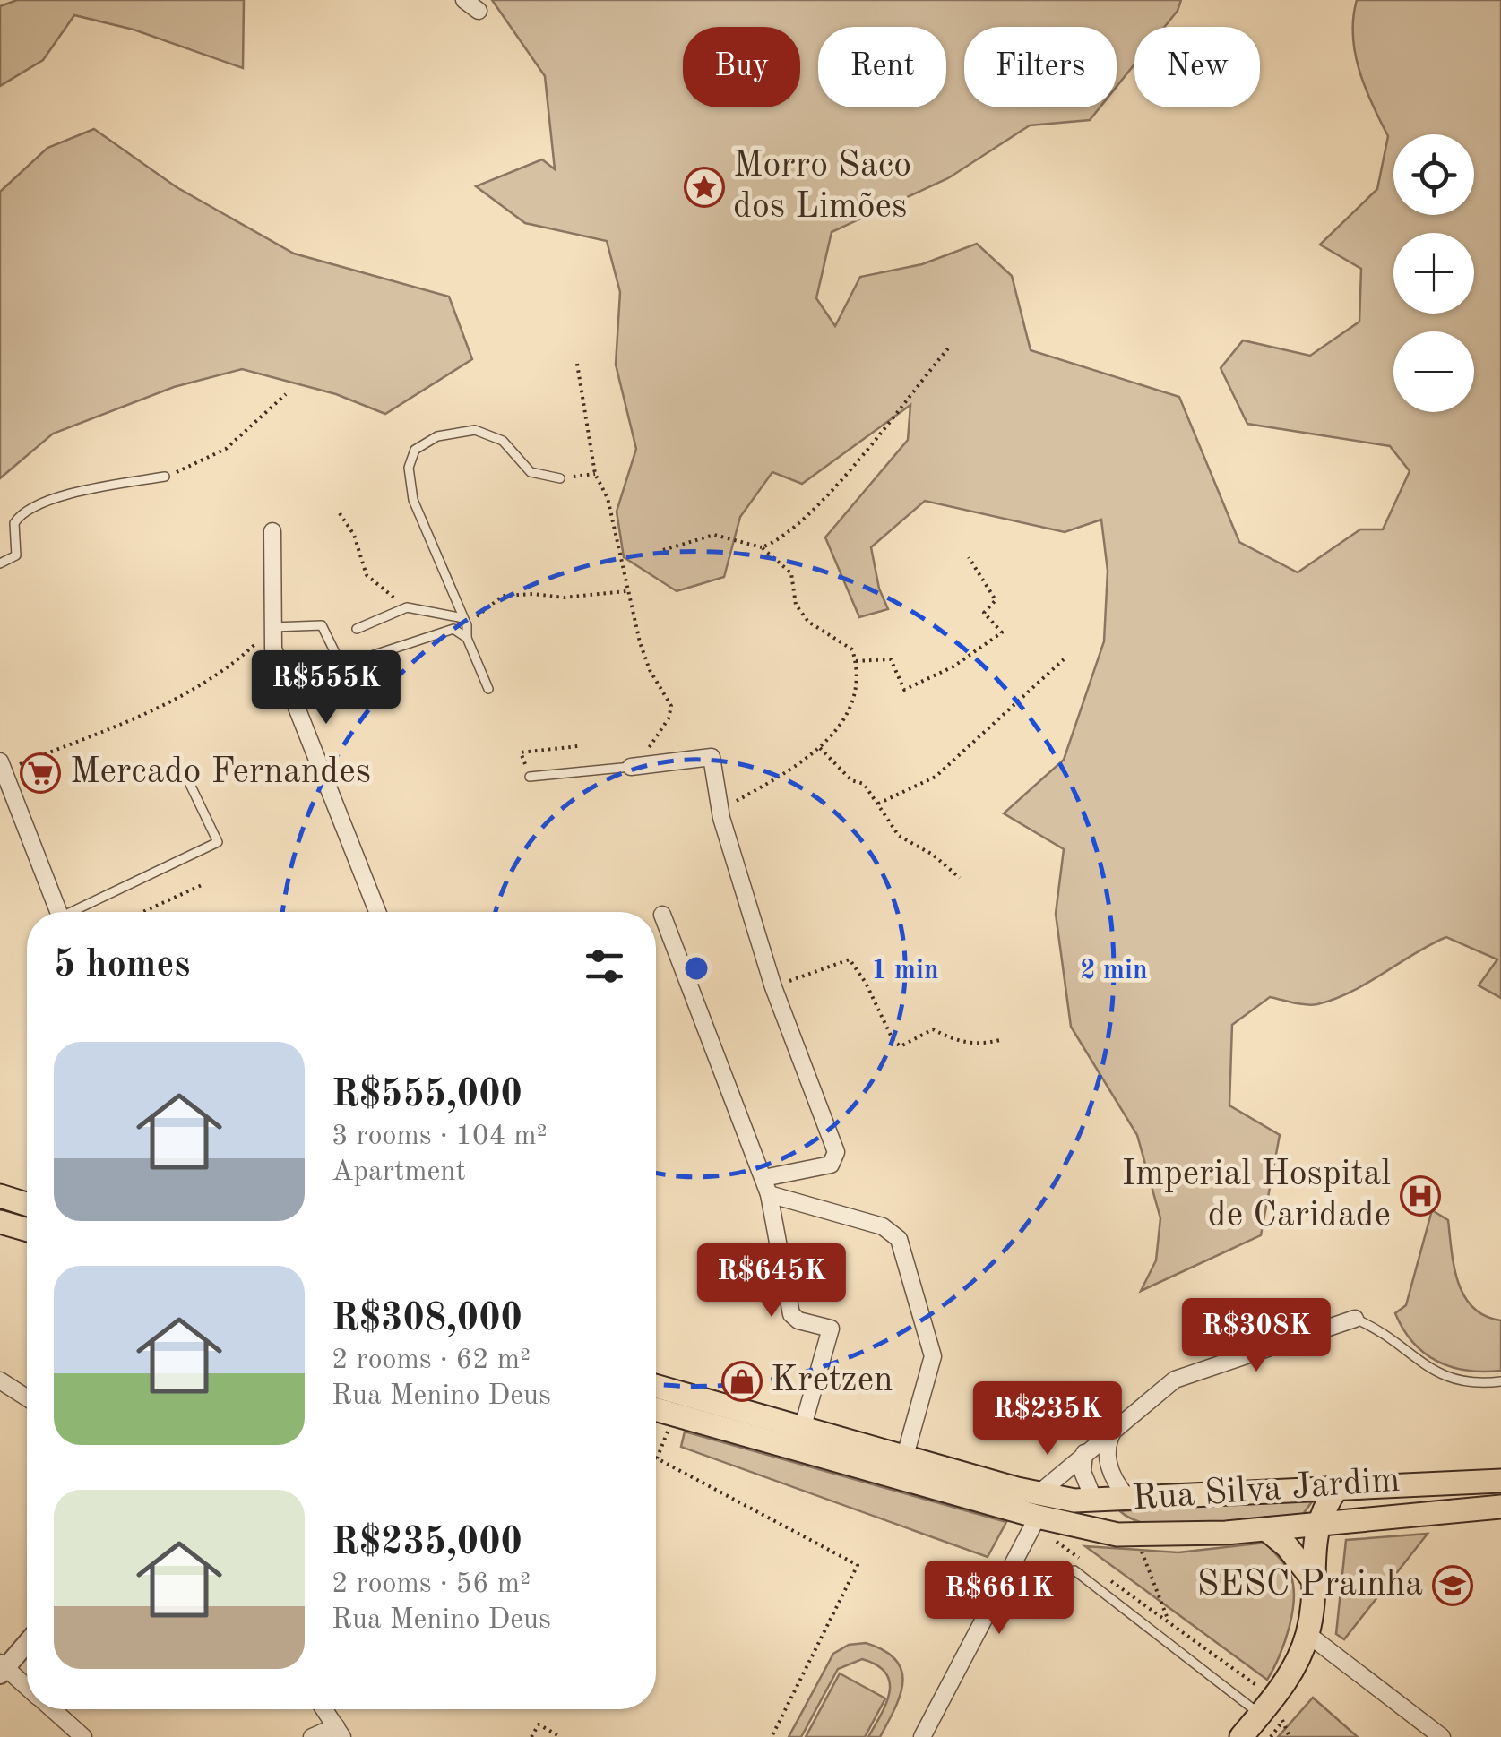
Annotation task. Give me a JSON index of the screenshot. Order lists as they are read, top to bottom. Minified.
{"streets":{"main road":["Rua Silva Jardim"]},"places":{"place":["Morro Saco dos Limões"],"supermarket":["Mercado Fernandes"],"hospital":["Imperial Hospital de Caridade"],"shop":["Kretzen"],"school or university":["SESC Prainha"]},"page":{"chip":["Buy","Rent","Filters","New"],"map_buttons":["+","−"],"price":["R$555K","R$645K","R$308K","R$235K","R$661K"],"heading":"5 homes","list":[{"name":"R$555,000","note":"3 rooms · 104 m² · Apartment"},{"name":"R$308,000","note":"2 rooms · 62 m² · Rua Menino Deus"},{"name":"R$235,000","note":"2 rooms · 56 m² · Rua Menino Deus"}]},"rings":["1 min","2 min"]}
